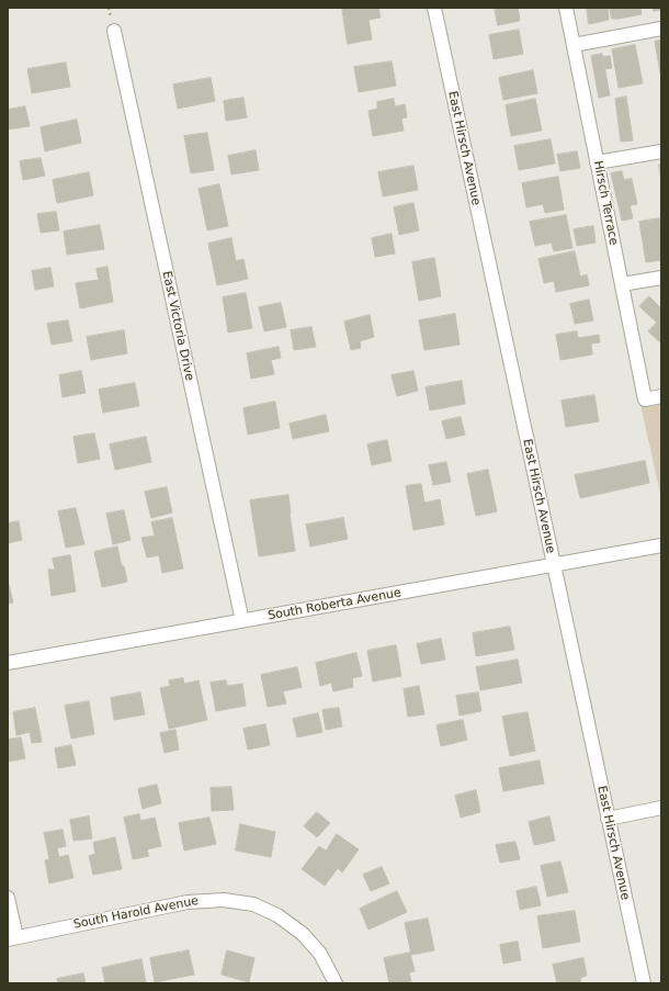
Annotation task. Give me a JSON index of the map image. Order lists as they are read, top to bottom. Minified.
{"streets":{"street":["East Hirsch Avenue","Hirsch Terrace","East Victoria Drive","South Roberta Avenue","South Harold Avenue"]},"crossings":[["East Hirsch Avenue","South Roberta Avenue"],["East Victoria Drive","South Roberta Avenue"]]}
